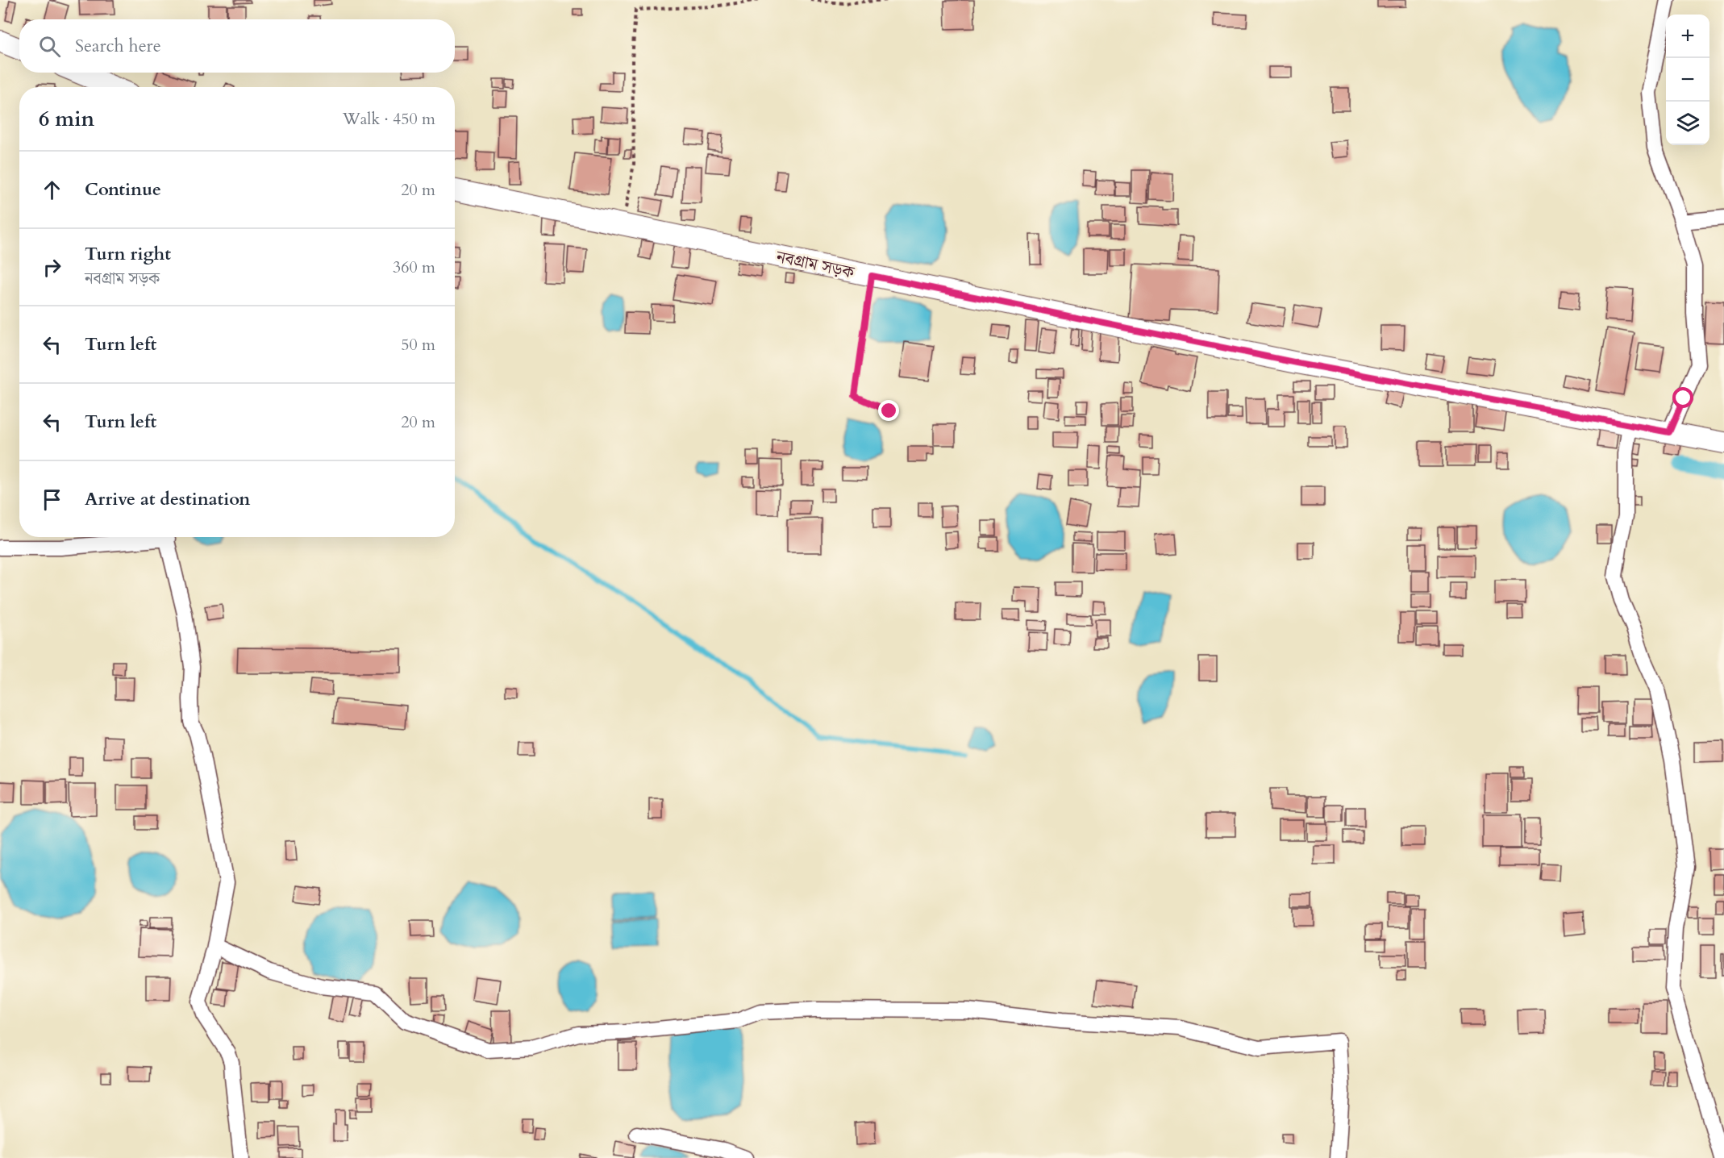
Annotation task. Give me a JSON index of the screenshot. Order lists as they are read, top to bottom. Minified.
{"streets":{"main road":["নবগ্রাম সড়ক"]},"page":{"map_buttons":["+","−"],"search":"Search here","heading":["6 min","Walk · 450 m"],"list":[["Continue","20 m"],["Turn right","নবগ্রাম সড়ক","360 m"],["Turn left","50 m"],["Turn left","20 m"],"Arrive at destination"]}}
